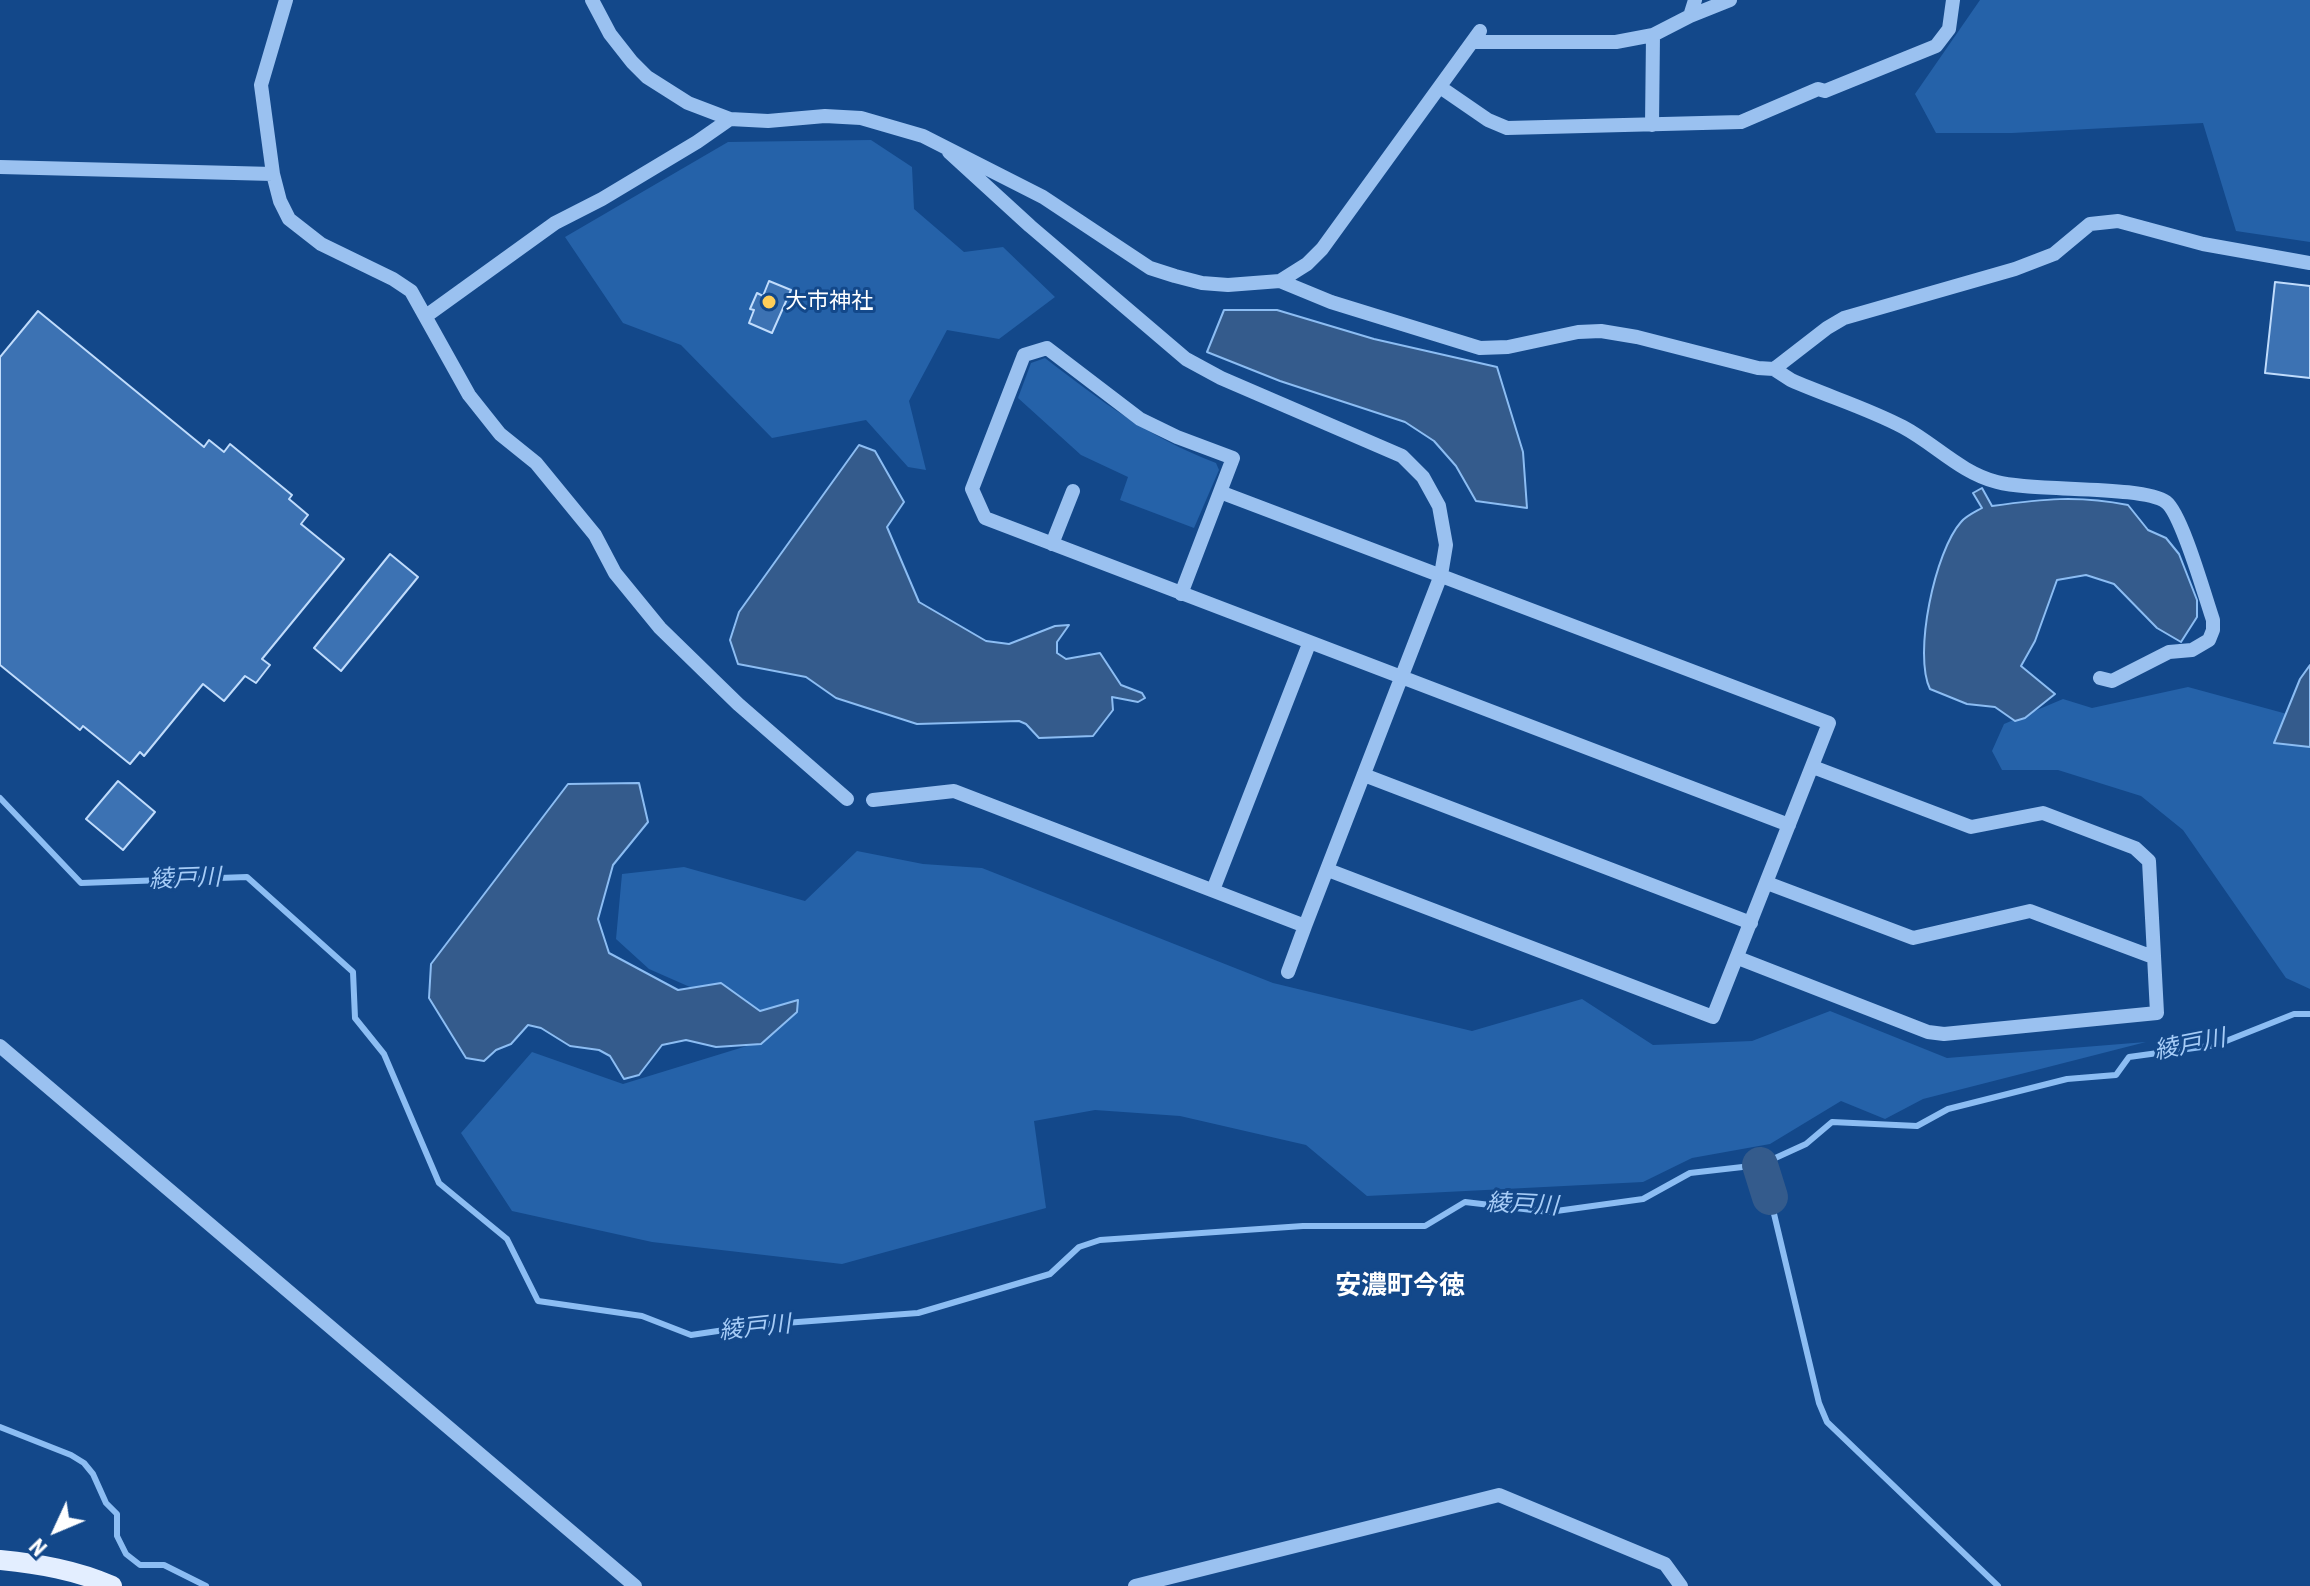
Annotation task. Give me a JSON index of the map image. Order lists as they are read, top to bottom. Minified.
{"districts":["安濃町今徳"],"water":["綾戸川"],"places":["大市神社"],"north":"bottom left"}
